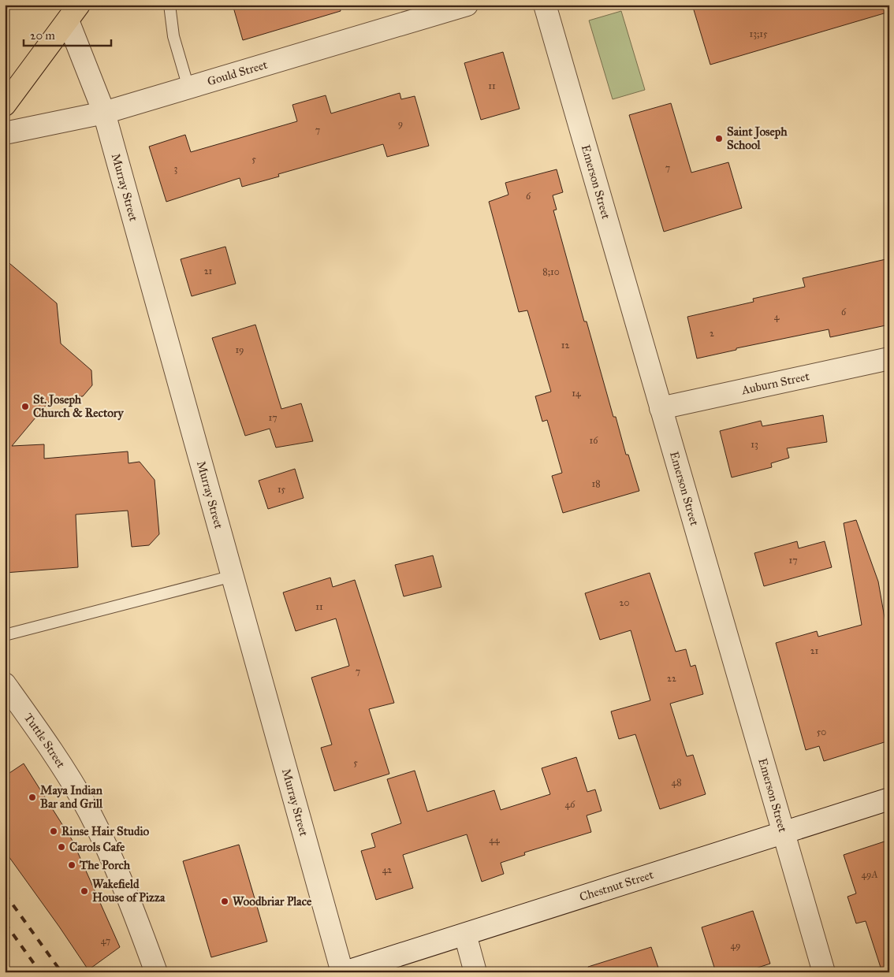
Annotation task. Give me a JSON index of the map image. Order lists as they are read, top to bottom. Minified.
{"streets":{"street":["Gould Street","Emerson Street","Murray Street","Auburn Street","Tuttle Street","Chestnut Street"]},"crossings":[["Gould Street","Murray Street"],["Emerson Street","Auburn Street"],["Emerson Street","Chestnut Street"],["Murray Street","Chestnut Street"]],"places":["Saint Joseph School","St. Joseph Church & Rectory","Maya Indian Bar and Grill","Rinse Hair Studio","Carols Cafe","The Porch","Wakefield House of Pizza","Woodbriar Place"],"house_numbers":["13;15","11","9","7","5","7","3","6","21","8;10","6","4","2","12","19","14","17","16","13","18","15","17","20","11","21","7","22","50","5","48","46","44","42","49A","47","49"],"scale_bar":"20 m"}
